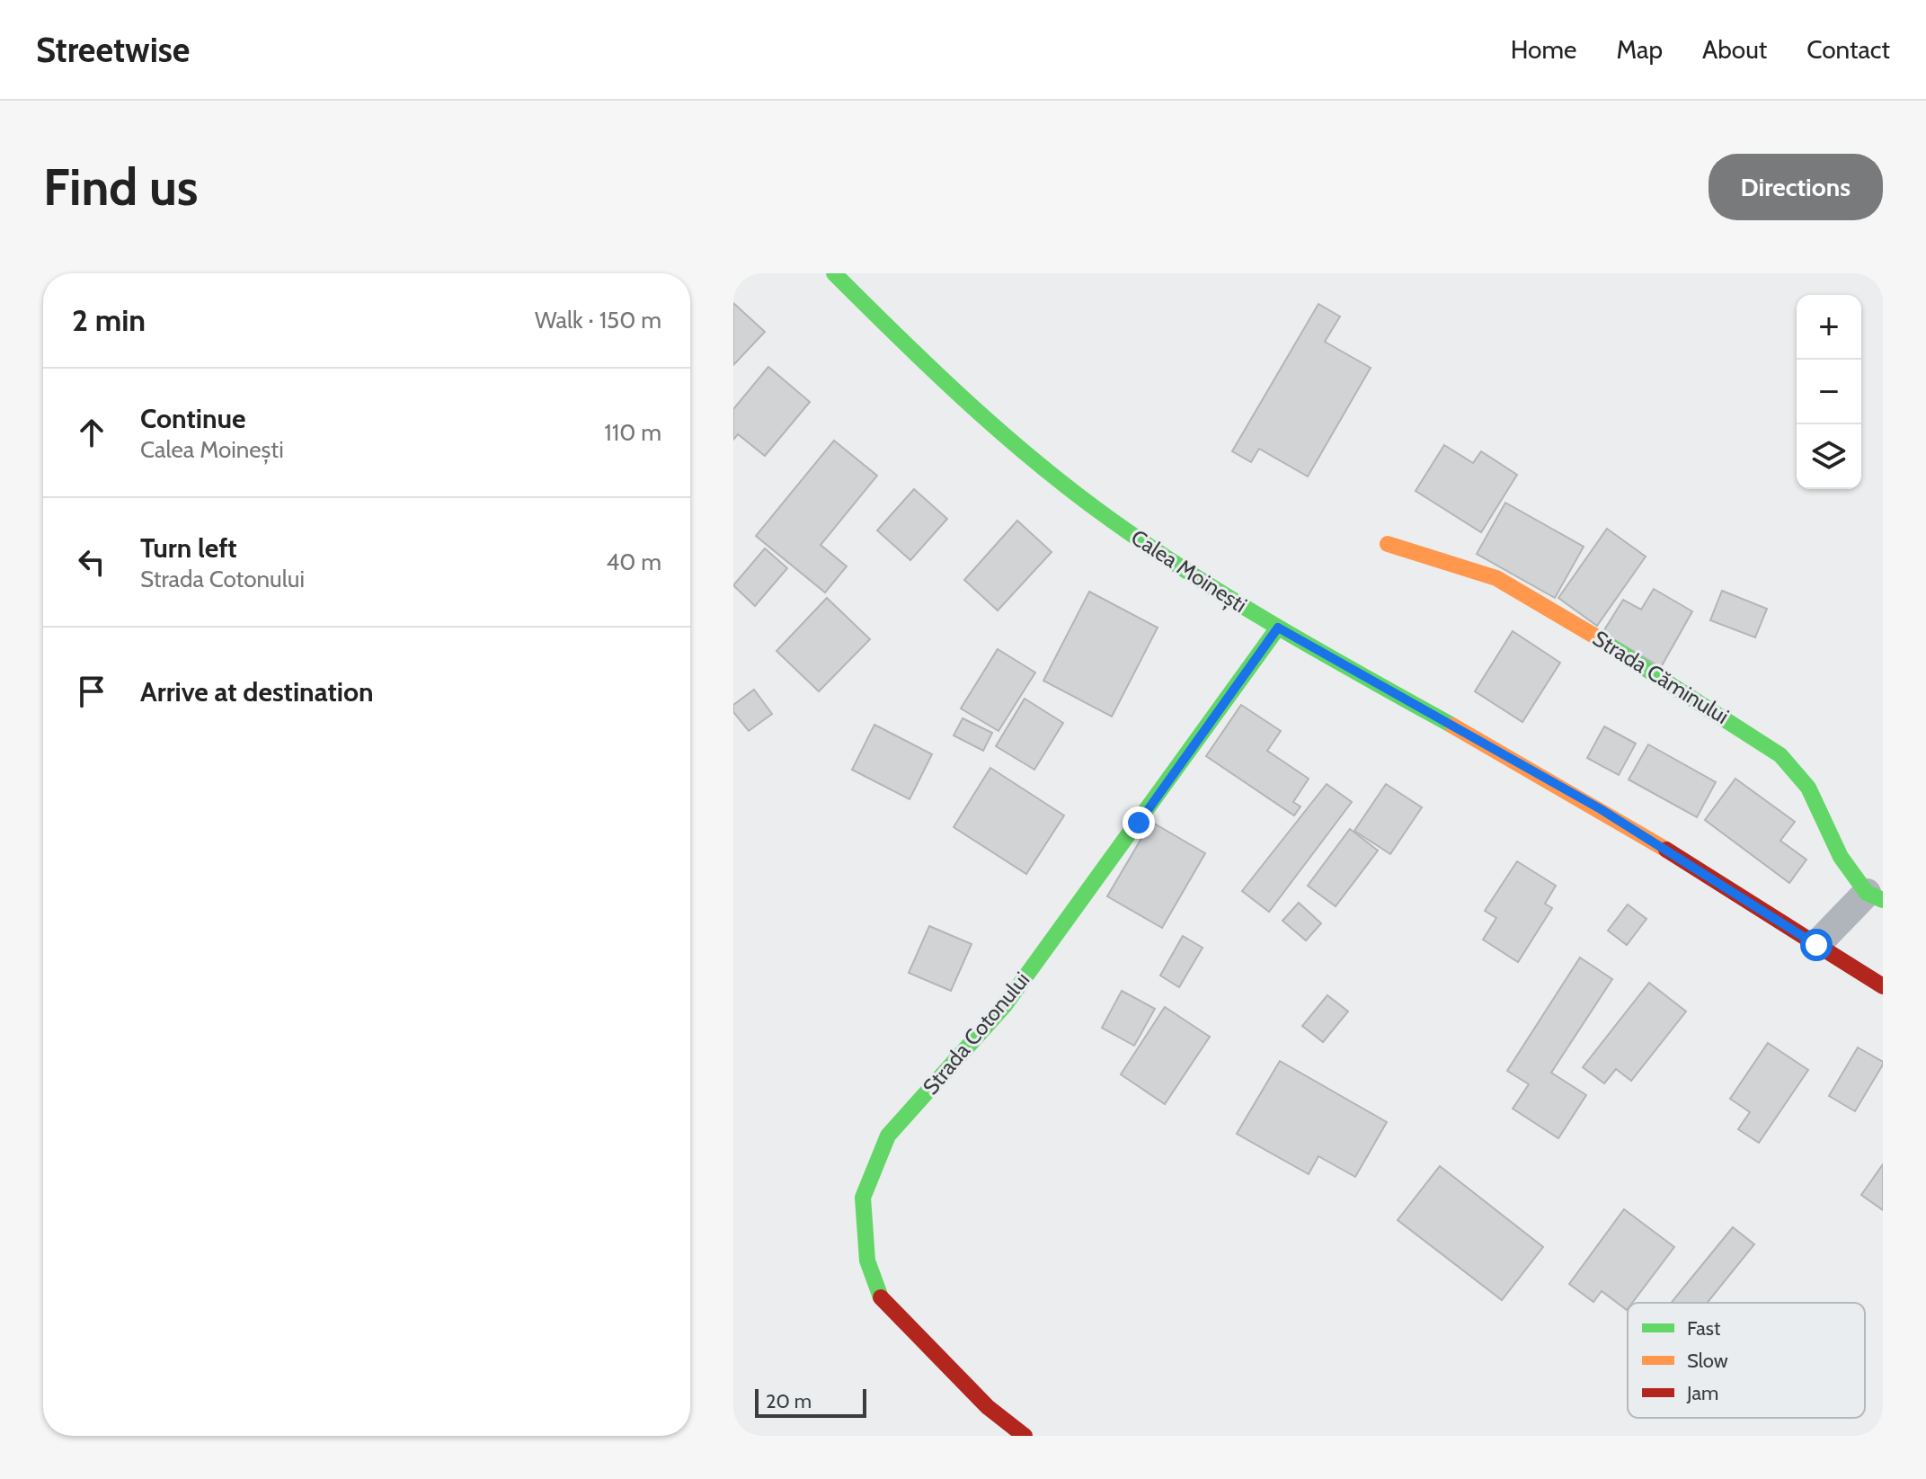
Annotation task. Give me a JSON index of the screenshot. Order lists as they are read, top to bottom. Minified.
{"streets":{"street":["Calea Moinești","Strada Căminului","Strada Cotonului"]},"crossings":[["Calea Moinești","Strada Căminului"],["Calea Moinești","Strada Cotonului"]],"legend":["Fast","Slow","Jam"],"scale_bar":"20 m","page":{"header":"Streetwise","nav":["Home","Map","About","Contact"],"buttons":"Directions","title":"Find us","heading":["2 min","Walk · 150 m"],"map_buttons":["+","−"],"list":[["Continue","Calea Moinești","110 m"],["Turn left","Strada Cotonului","40 m"],"Arrive at destination"],"scale":"20 m"}}
